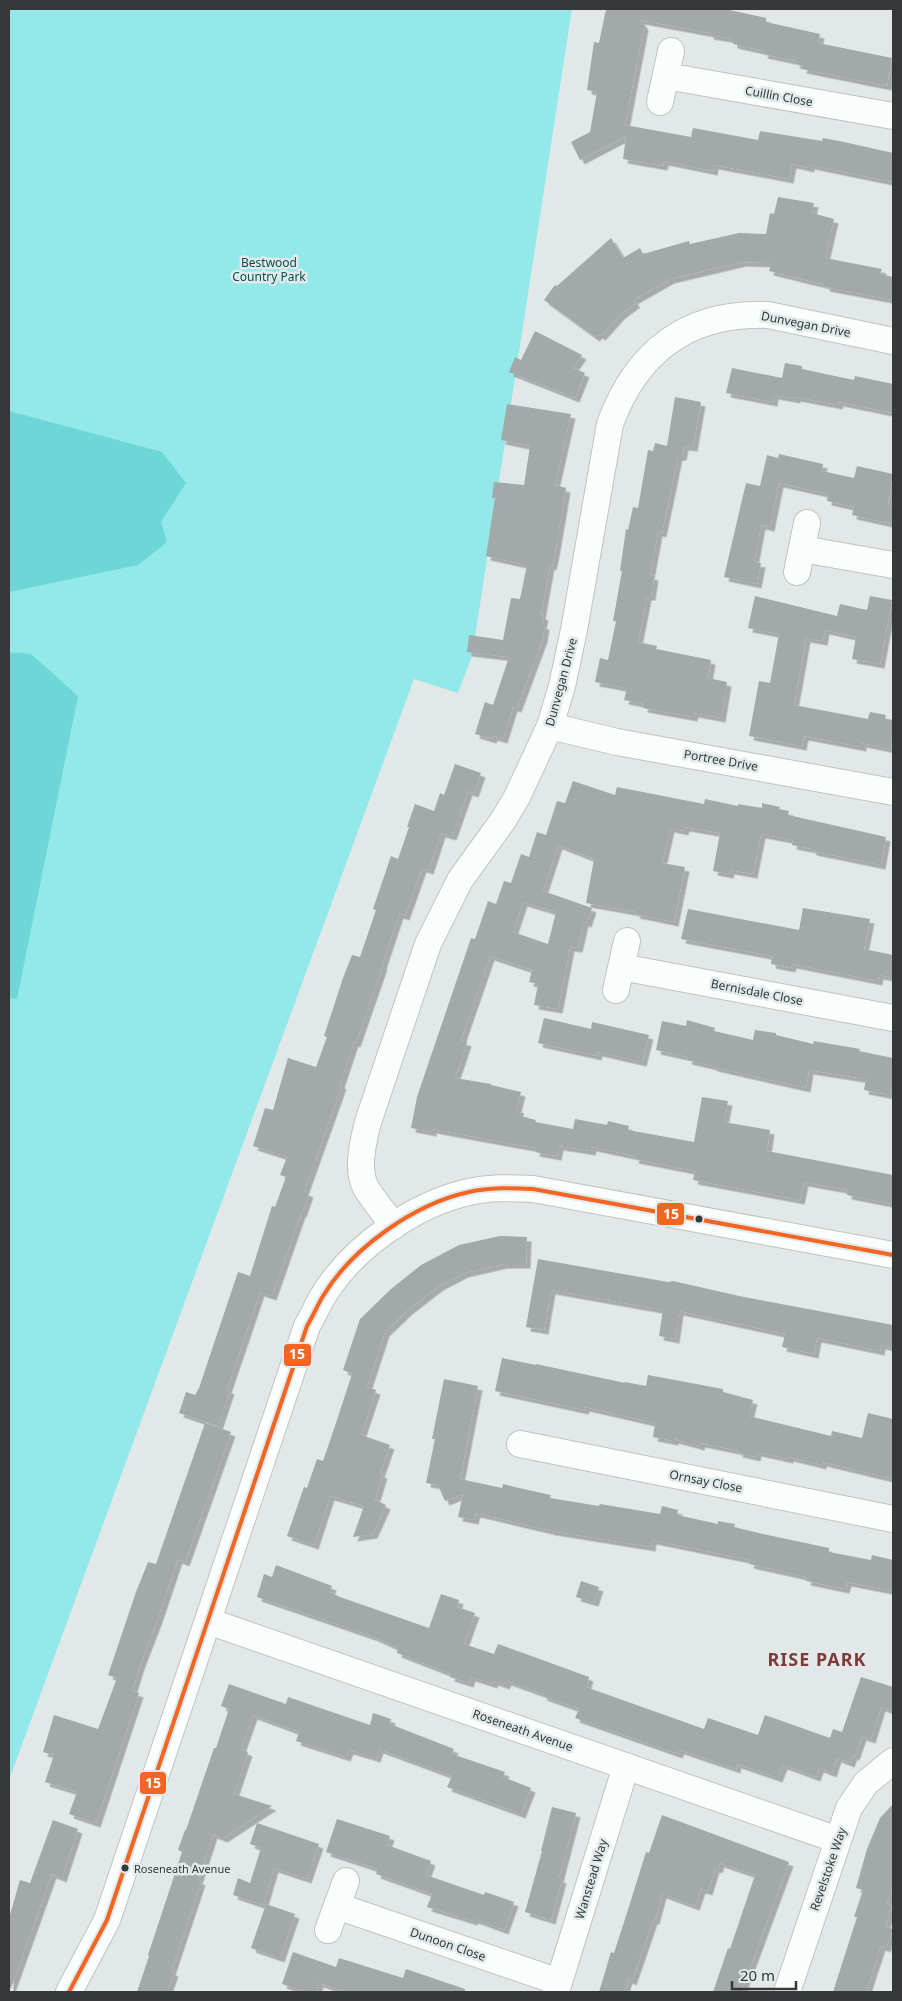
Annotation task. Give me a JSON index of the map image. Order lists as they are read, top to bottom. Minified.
{"streets":{"street":["Cuillin Close","Dunvegan Drive","Portree Drive","Bernisdale Close","Ornsay Close","Roseneath Avenue","Revelstoke Way","Wanstead Way","Dunoon Close"]},"crossings":[["Dunvegan Drive","Portree Drive"],["Roseneath Avenue","Revelstoke Way"],["Roseneath Avenue","Wanstead Way"],["Wanstead Way","Dunoon Close"]],"districts":["RISE PARK"],"parks":["Bestwood Country Park"],"places":["Roseneath Avenue"],"lines":["transit line 15"],"scale_bar":"20 m"}
